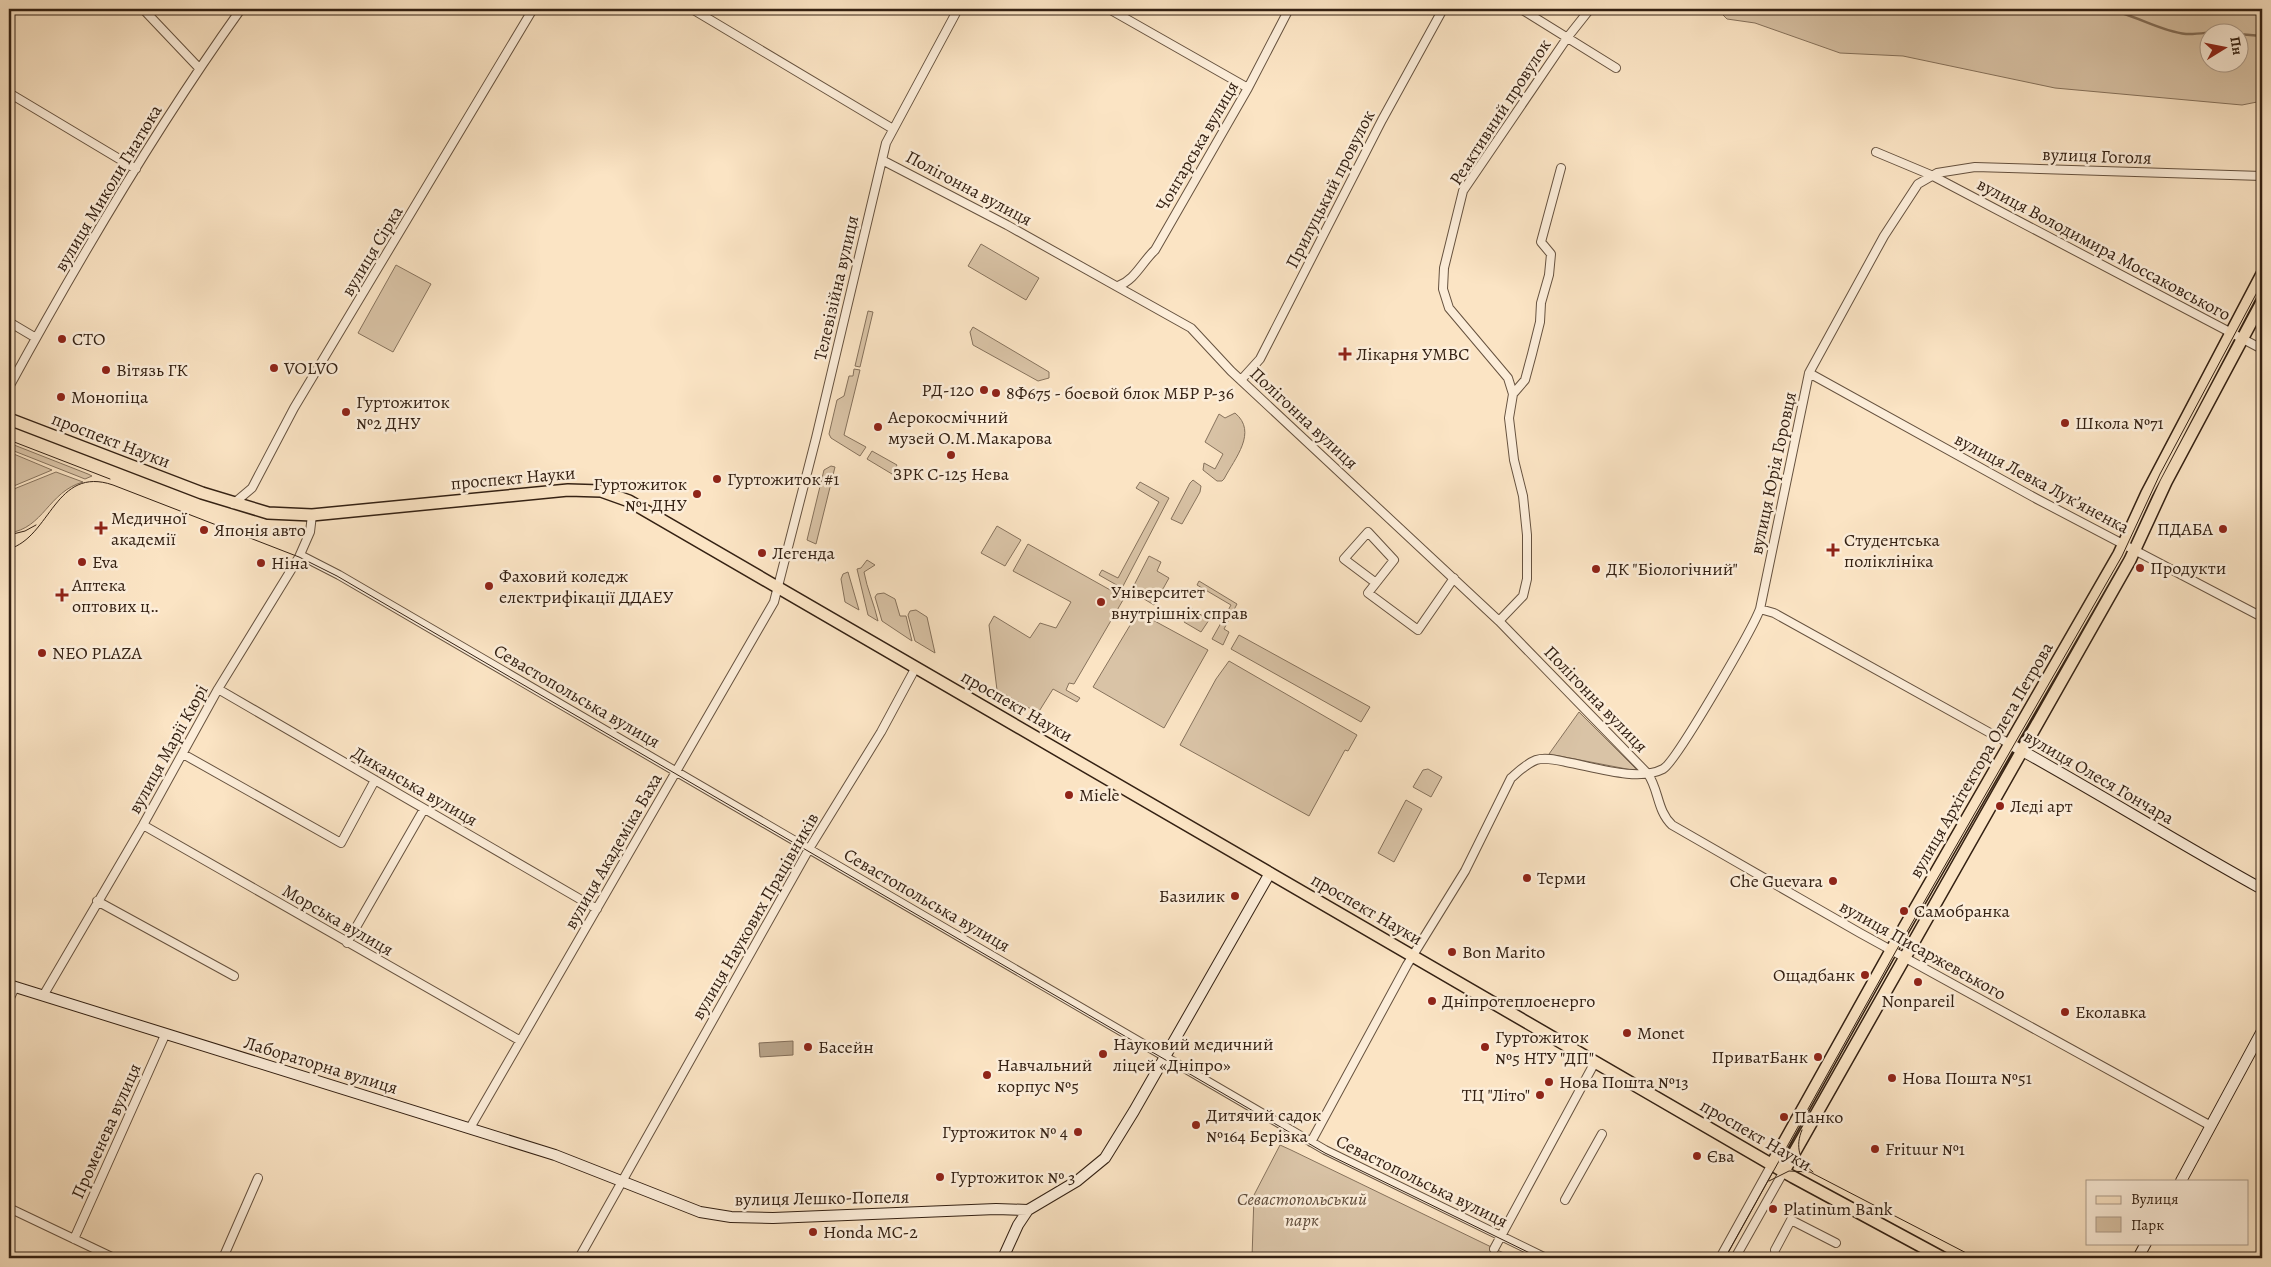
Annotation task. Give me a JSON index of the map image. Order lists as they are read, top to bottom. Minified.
{"streets":{"main road":["проспект Науки","вулиця Архітектора Олега Петрова","вулиця Олеся Гончара","Лабораторна вулиця","вулиця Лешко-Попеля"],"street":["Реактивний провулок","Чонгарська вулиця","вулиця Гоголя","вулиця Миколи Гнатюка","Полігонна вулиця","Прилуцький провулок","вулиця Володимира Моссаковського","вулиця Сірка","Телевізійна вулиця","вулиця Юрія Горовця","вулиця Левка Лукʼяненка","Севастопольська вулиця","вулиця Марії Кюрі","Диканська вулиця","вулиця Академіка Баха","вулиця Наукових Працівників","Морська вулиця","вулиця Писаржевського","Променева вулиця"]},"crossings":[["Чонгарська вулиця","Полігонна вулиця"],["вулиця Гоголя","вулиця Володимира Моссаковського"],["вулиця Гоголя","вулиця Юрія Горовця"],["Полігонна вулиця","Прилуцький провулок"],["Полігонна вулиця","Телевізійна вулиця"],["Полігонна вулиця","вулиця Юрія Горовця"],["Полігонна вулиця","вулиця Писаржевського"],["вулиця Володимира Моссаковського","вулиця Юрія Горовця"],["вулиця Володимира Моссаковського","вулиця Архітектора Олега Петрова"],["вулиця Сірка","проспект Науки"],["Телевізійна вулиця","проспект Науки"],["Телевізійна вулиця","вулиця Академіка Баха"],["проспект Науки","вулиця Марії Кюрі"],["проспект Науки","вулиця Архітектора Олега Петрова"],["проспект Науки","вулиця Академіка Баха"],["проспект Науки","вулиця Наукових Працівників"],["вулиця Юрія Горовця","вулиця Левка Лукʼяненка"],["вулиця Юрія Горовця","вулиця Олеся Гончара"],["вулиця Юрія Горовця","вулиця Писаржевського"],["вулиця Левка Лукʼяненка","вулиця Архітектора Олега Петрова"],["Севастопольська вулиця","вулиця Марії Кюрі"],["Севастопольська вулиця","вулиця Академіка Баха"],["Севастопольська вулиця","вулиця Наукових Працівників"],["вулиця Марії Кюрі","Диканська вулиця"],["вулиця Марії Кюрі","Морська вулиця"],["вулиця Марії Кюрі","Лабораторна вулиця"],["вулиця Архітектора Олега Петрова","вулиця Олеся Гончара"],["вулиця Архітектора Олега Петрова","вулиця Писаржевського"],["Диканська вулиця","вулиця Академіка Баха"],["вулиця Академіка Баха","Морська вулиця"],["вулиця Академіка Баха","Лабораторна вулиця"],["вулиця Наукових Працівників","Лабораторна вулиця"],["вулиця Наукових Працівників","вулиця Лешко-Попеля"],["Лабораторна вулиця","Променева вулиця"],["Лабораторна вулиця","вулиця Лешко-Попеля"]],"parks":["Севастопольський парк"],"places":{"other":["СТО","VOLVO","Вітязь ГК","РД-120","8Ф675 - боевой блок МБР Р-36","Монопіца","Гуртожиток №2 ДНУ","Школа №71","Аерокосмічний музей О.М.Макарова","ЗРК С-125 Нева","Гуртожиток #1","Гуртожиток №1 ДНУ","ПДАБА","Японія авто","Легенда","Eva","Ніна","Продукти","ДК \"Біологічний\"","Фаховий коледж електрифікації ДДАЕУ","Університет внутрішніх справ","NEO PLAZA","Miele","Леді арт","Терми","Che Guevara","Базилик","Самобранка","Bon Marito","Ощадбанк","Nonpareil","Дніпротеплоенерго","Еколавка","Monet","Басейн","Гуртожиток №5 НТУ \"ДП\"","Науковий медичний ліцей «Дніпро»","ПриватБанк","Навчальний корпус №5","Нова Пошта №51","Нова Пошта №13","ТЦ \"Літо\"","Панко","Дитячий садок №164 Берізка","Гуртожиток № 4","Frituur №1","Єва","Гуртожиток № 3","Platinum Bank","Honda МС-2"],"health":["Лікарня УМВС","Медичної академії","Студентська поліклініка","Аптека оптових ц‥"]},"legend":["Вулиця","Парк"],"north":"right"}
